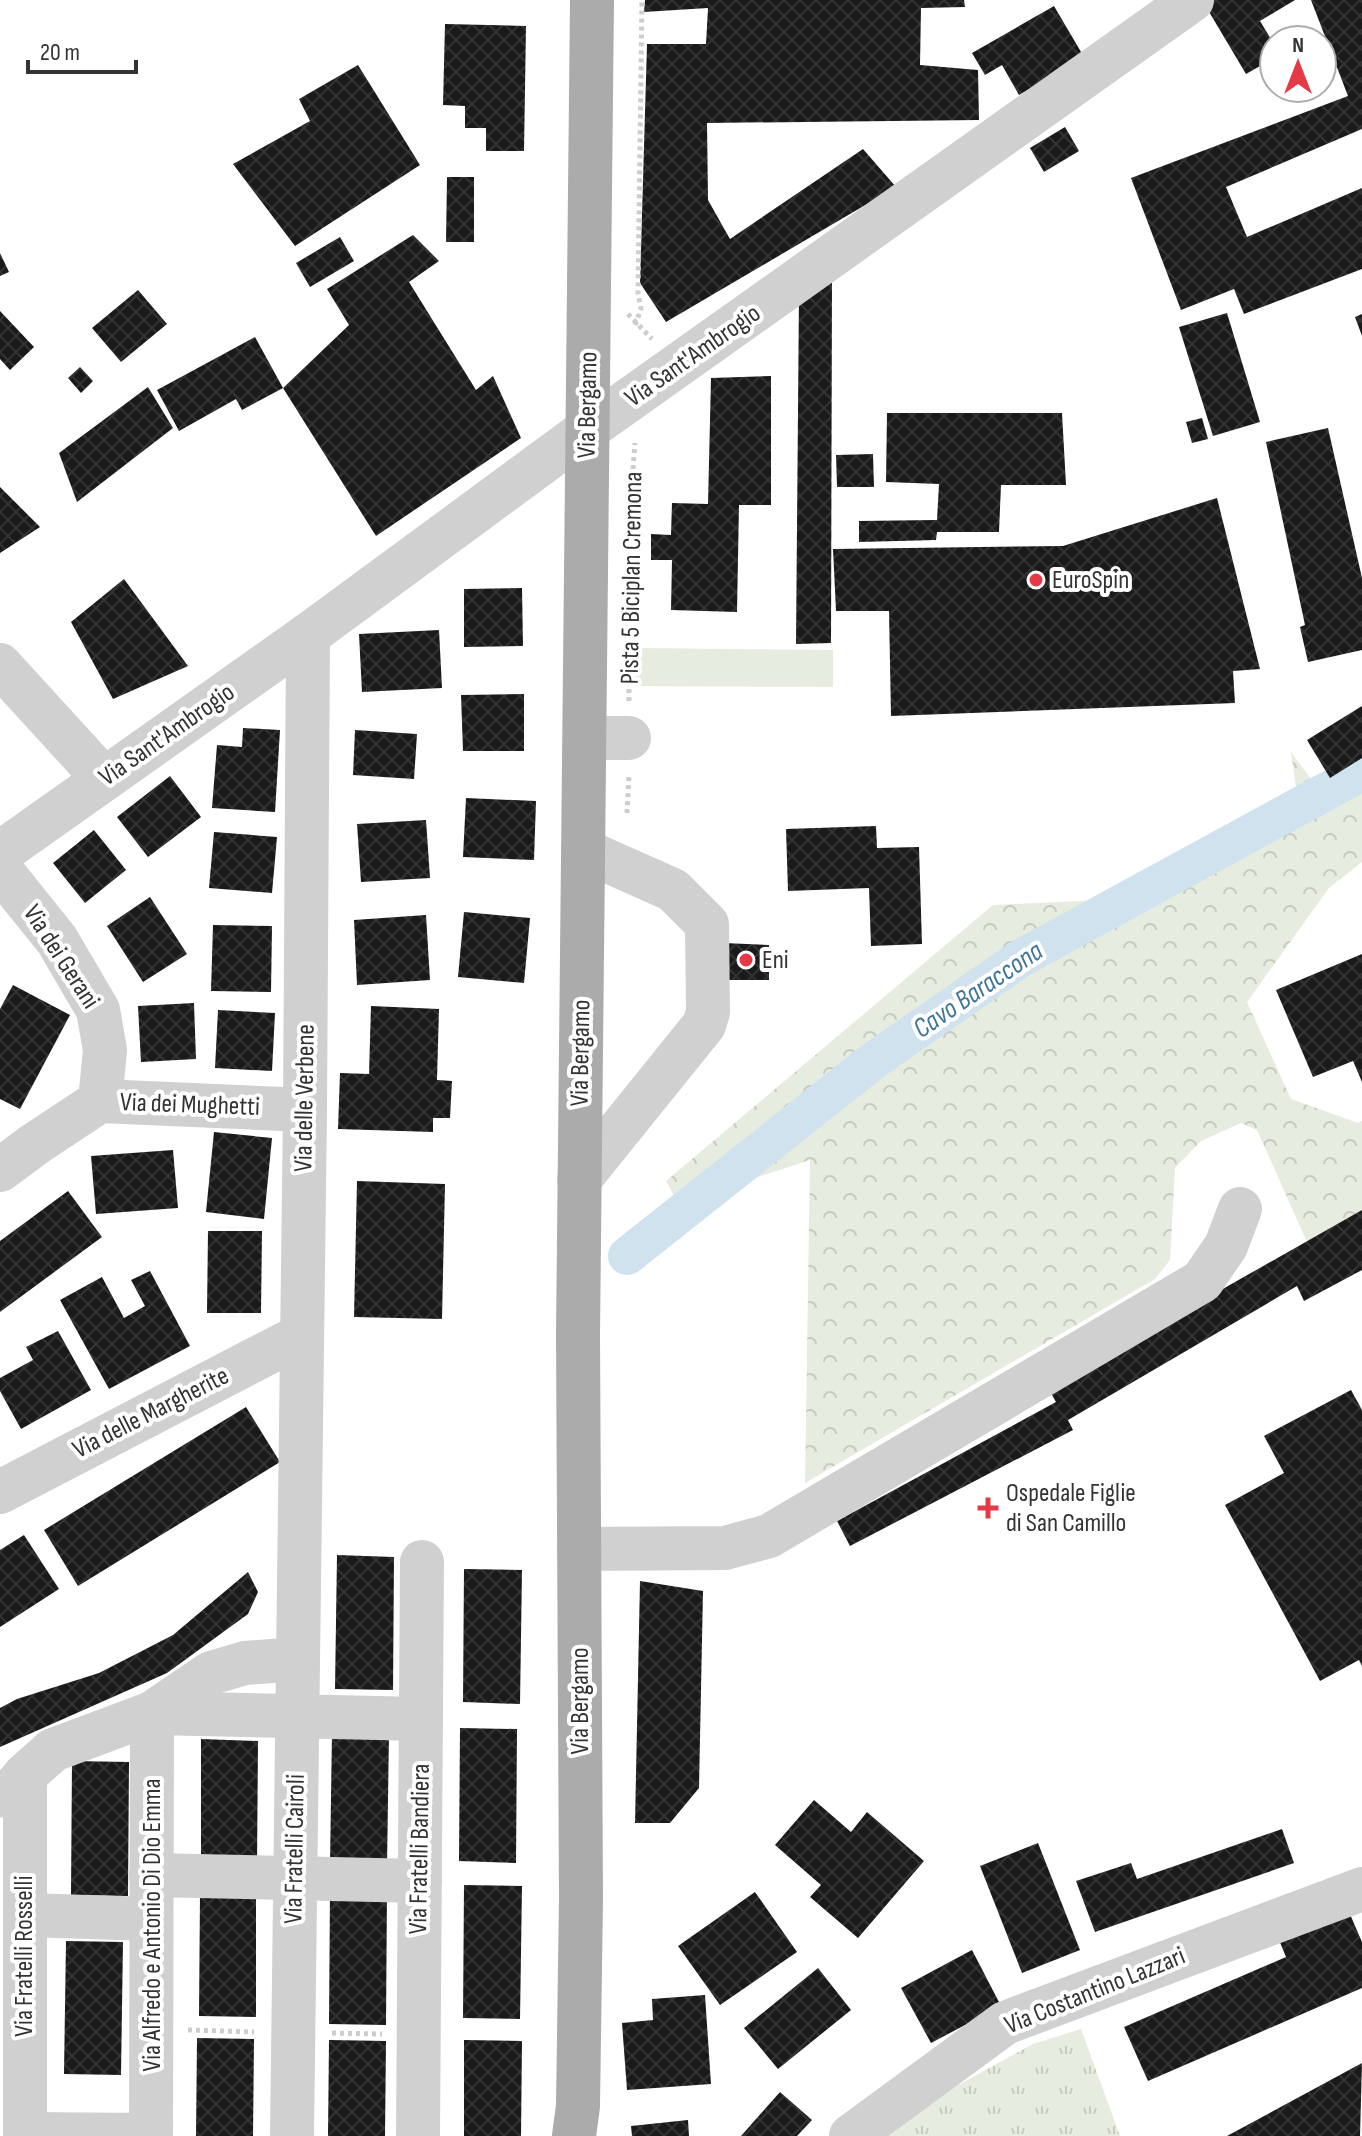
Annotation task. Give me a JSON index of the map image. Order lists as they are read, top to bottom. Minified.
{"streets":{"main road":["Via Bergamo"],"street":["Via Sant'Ambrogio","Via dei Gerani","Via delle Verbene","Via dei Mughetti","Via delle Margherite","Via Fratelli Cairoli","Via Fratelli Bandiera","Via Alfredo e Antonio Di Dio Emma","Via Fratelli Rosselli","Via Costantino Lazzari"],"path":["Pista 5 Biciplan Cremona"]},"crossings":[["Via Sant'Ambrogio","Via Bergamo"],["Via Sant'Ambrogio","Via delle Verbene"],["Via dei Gerani","Via dei Mughetti"],["Via delle Verbene","Via dei Mughetti"],["Via delle Verbene","Via delle Margherite"],["Via delle Verbene","Via Fratelli Cairoli"]],"water":["Cavo Baraccona"],"places":{"other":["EuroSpin","Eni"],"health":["Ospedale Figlie di San Camillo"]},"scale_bar":"20 m","north":"top"}
